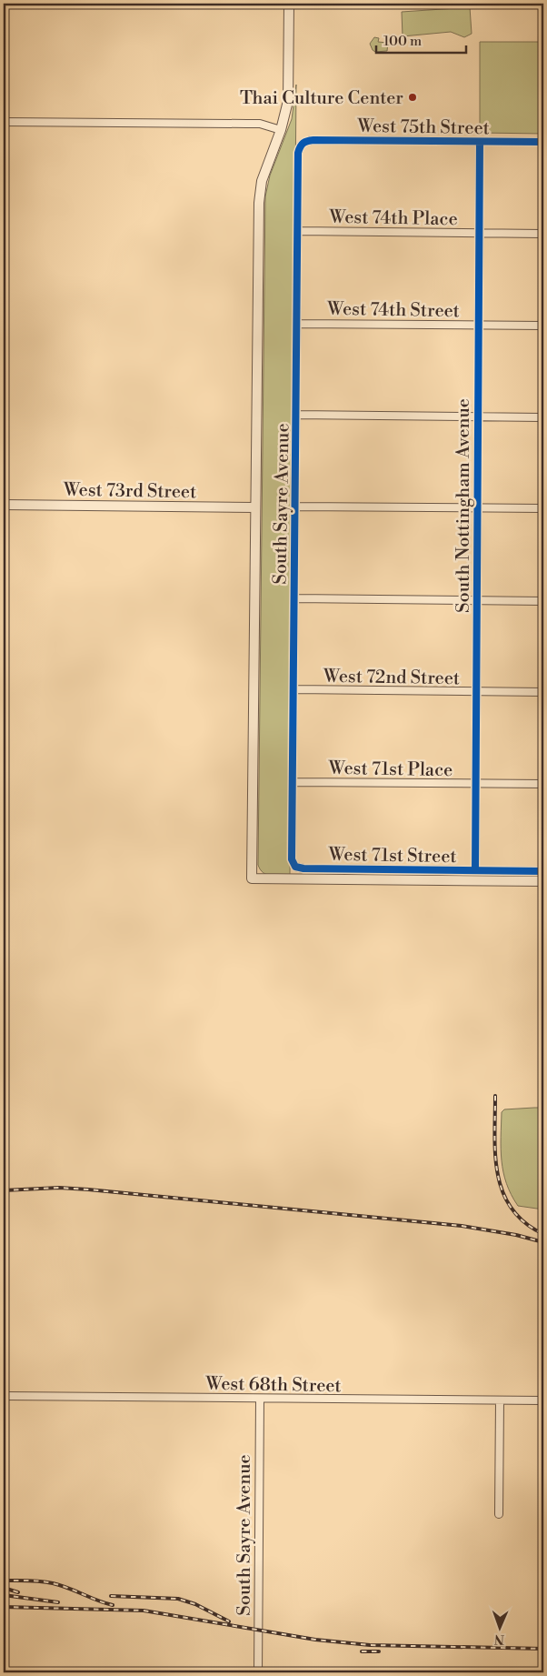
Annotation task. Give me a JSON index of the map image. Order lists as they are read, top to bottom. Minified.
{"streets":{"street":["West 75th Street","West 74th Place","West 74th Street","West 73rd Street","South Sayre Avenue","South Nottingham Avenue","West 72nd Street","West 71st Place","West 71st Street","West 68th Street"]},"crossings":[["West 75th Street","South Sayre Avenue"],["West 75th Street","South Nottingham Avenue"],["West 74th Place","South Sayre Avenue"],["West 74th Place","South Nottingham Avenue"],["West 74th Street","South Sayre Avenue"],["West 74th Street","South Nottingham Avenue"],["West 73rd Street","South Sayre Avenue"],["South Sayre Avenue","West 72nd Street"],["South Sayre Avenue","West 71st Place"],["South Sayre Avenue","West 71st Street"],["South Sayre Avenue","West 68th Street"],["South Nottingham Avenue","West 72nd Street"],["South Nottingham Avenue","West 71st Place"],["South Nottingham Avenue","West 71st Street"]],"places":["Thai Culture Center"],"scale_bar":"100 m","north":"bottom"}
